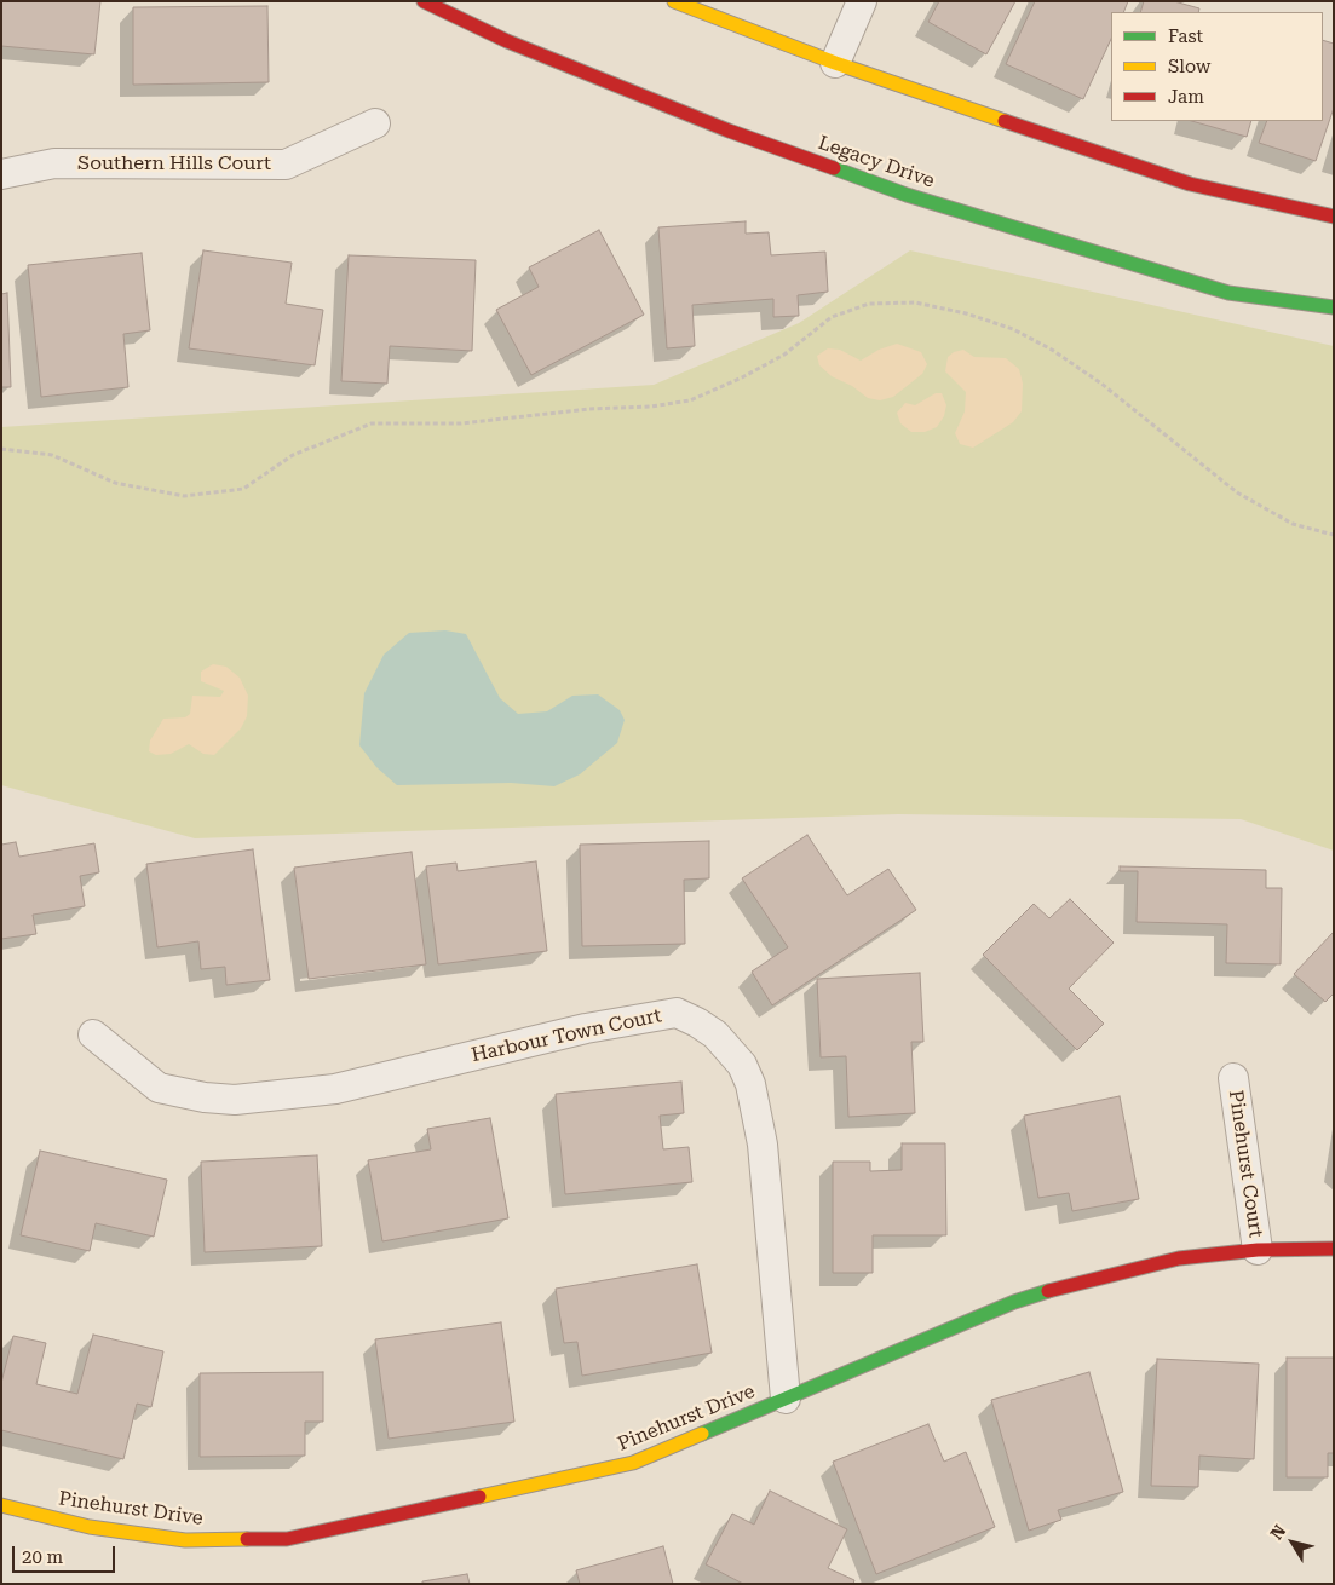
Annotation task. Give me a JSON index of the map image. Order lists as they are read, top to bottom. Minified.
{"streets":{"main road":["Legacy Drive","Pinehurst Drive"],"street":["Southern Hills Court","Harbour Town Court","Pinehurst Court"]},"crossings":[["Harbour Town Court","Pinehurst Drive"],["Pinehurst Court","Pinehurst Drive"]],"legend":["Fast","Slow","Jam"],"scale_bar":"20 m","north":"top left"}
